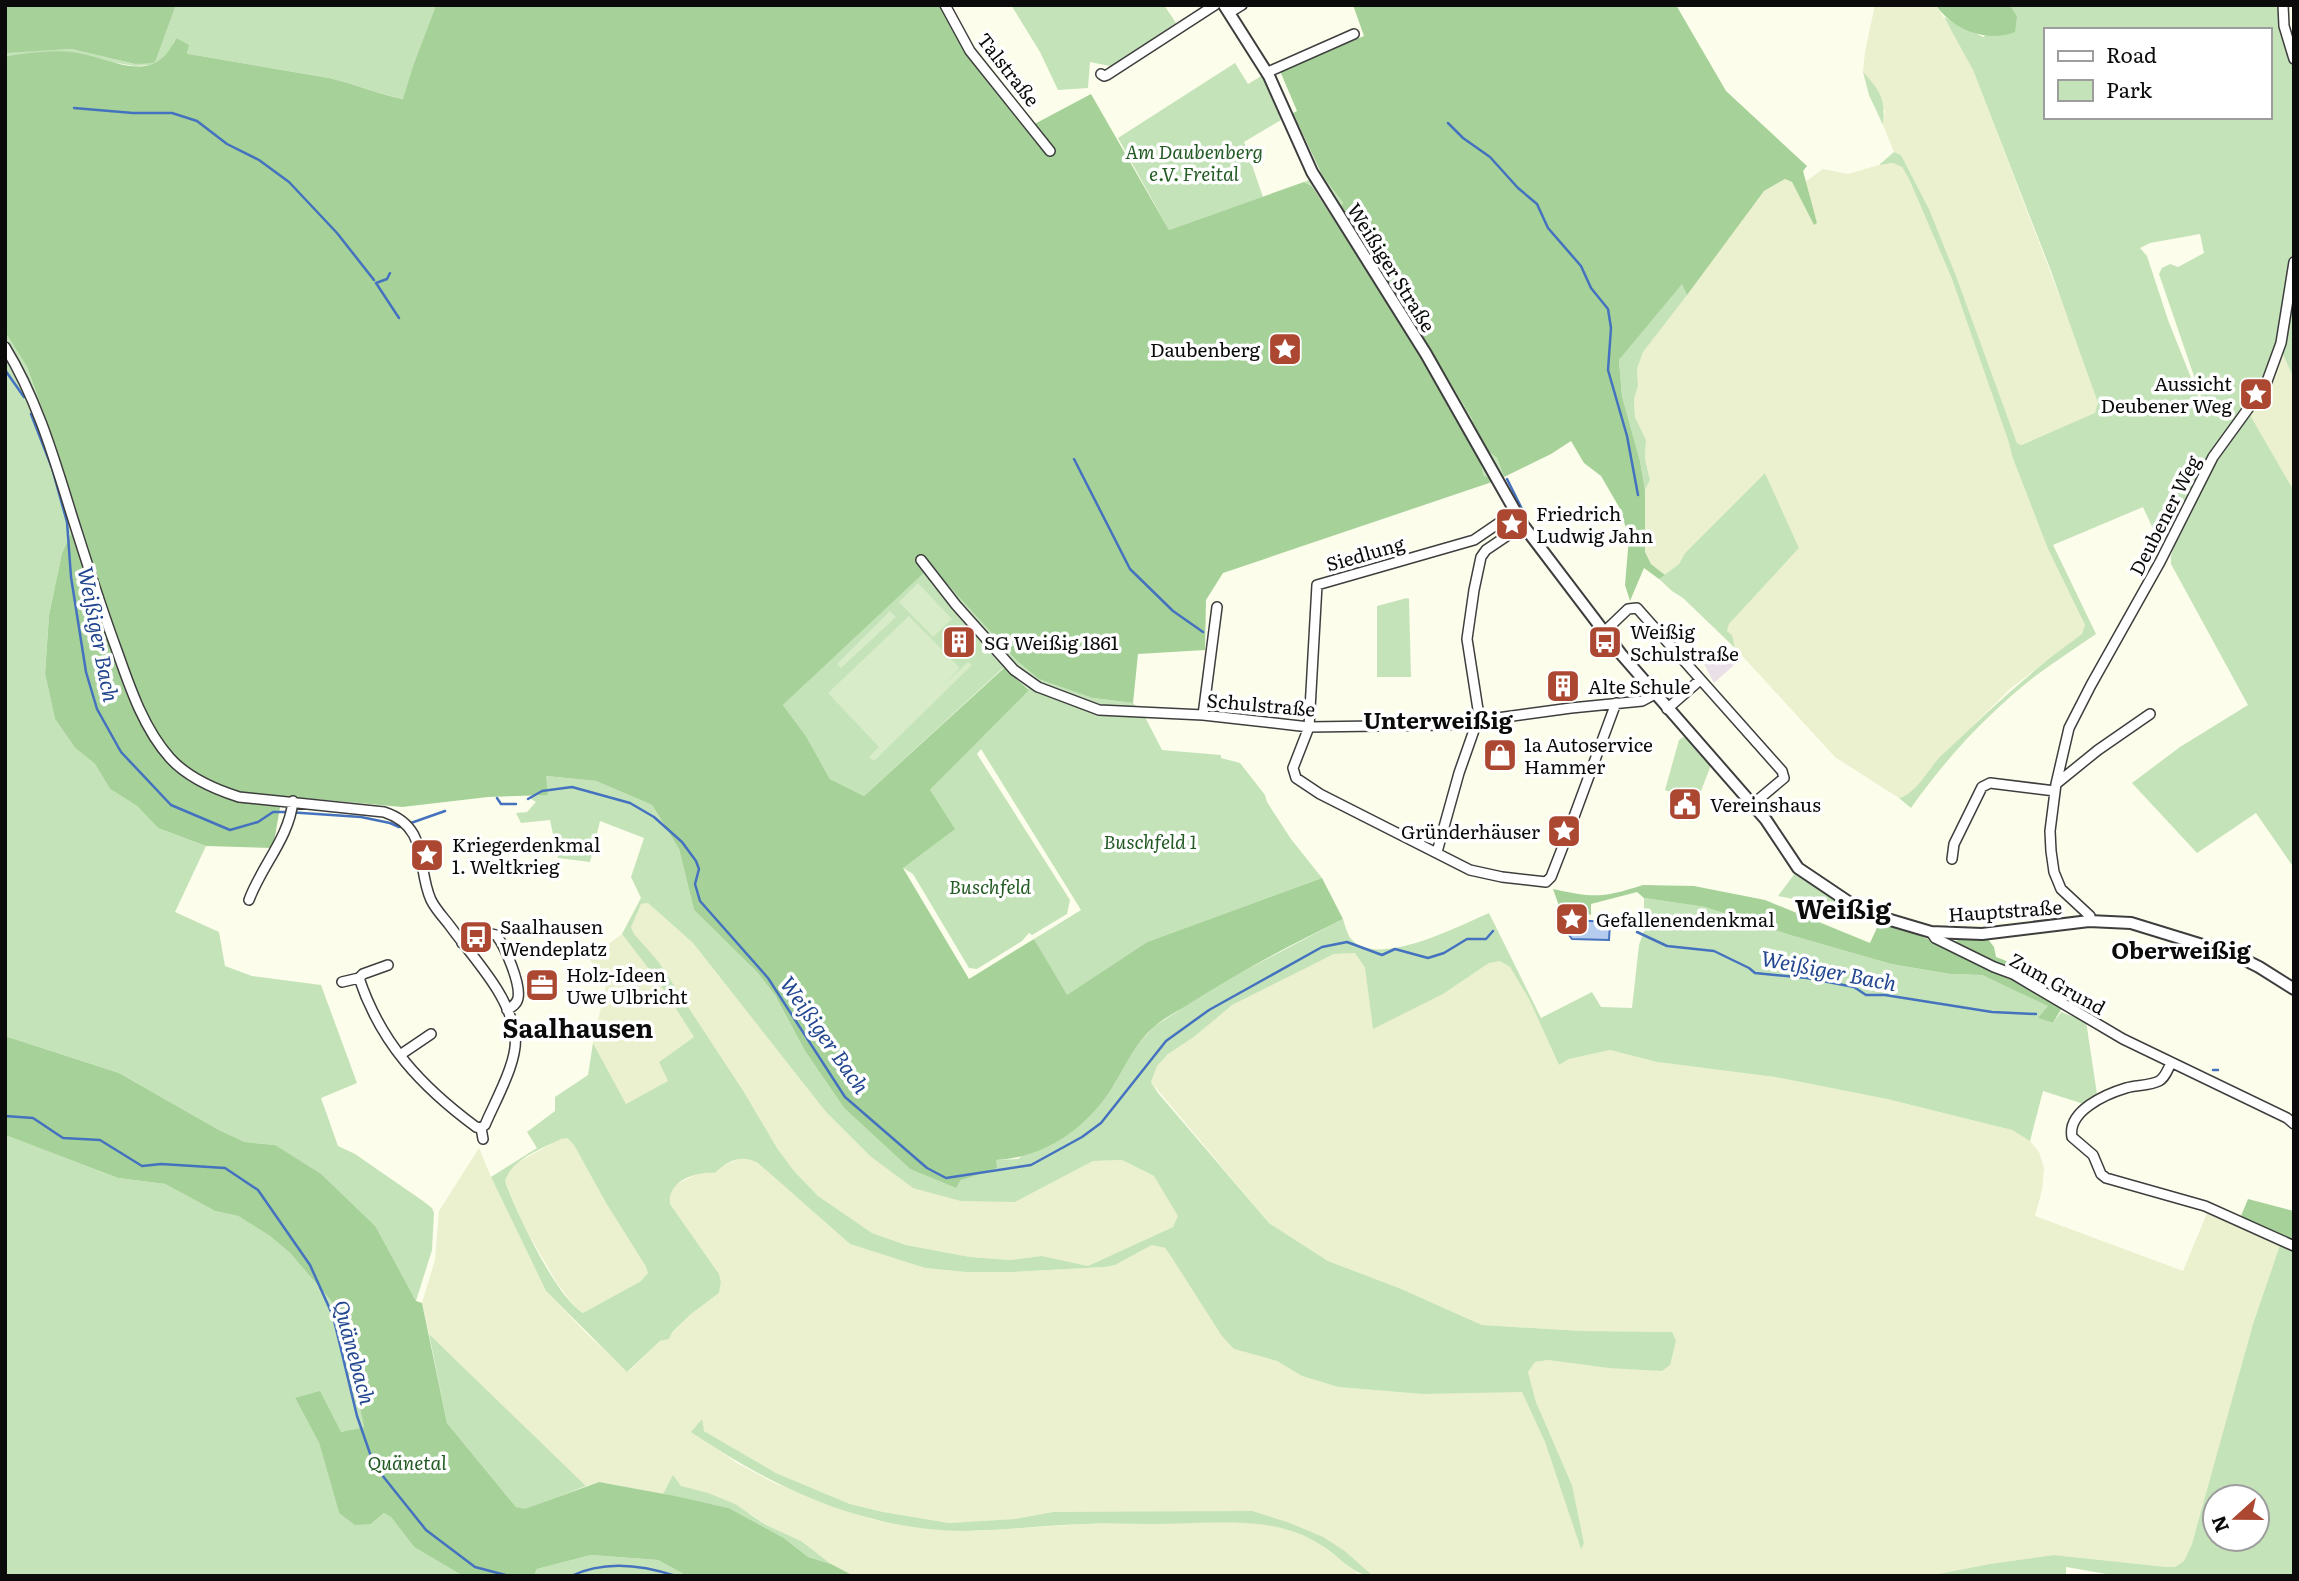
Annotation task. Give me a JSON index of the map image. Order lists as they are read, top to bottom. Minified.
{"streets":{"street":["Talstraße","Weißiger Straße","Deubener Weg","Siedlung","Schulstraße","Hauptstraße","Zum Grund"]},"crossings":[["Weißiger Straße","Hauptstraße"],["Deubener Weg","Hauptstraße"],["Siedlung","Schulstraße"],["Siedlung","Hauptstraße"],["Schulstraße","Hauptstraße"],["Hauptstraße","Zum Grund"]],"districts":["Unterweißig","Weißig","Oberweißig","Saalhausen"],"water":["Weißiger Bach","Quänebach"],"parks":["Am Daubenberg e.V. Freital","Buschfeld 1","Buschfeld","Quänetal"],"places":{"place":["Daubenberg","Aussicht Deubener Weg","Friedrich Ludwig Jahn","Gründerhäuser","Kriegerdenkmal 1. Weltkrieg","Gefallenendenkmal"],"building":["SG Weißig 1861","Alte Schule"],"bus stop":["Weißig Schulstraße","Saalhausen Wendeplatz"],"shop":["1a Autoservice Hammer"],"public building":["Vereinshaus"],"office":["Holz-Ideen Uwe Ulbricht"]},"legend":["Road","Park"],"north":"left"}
